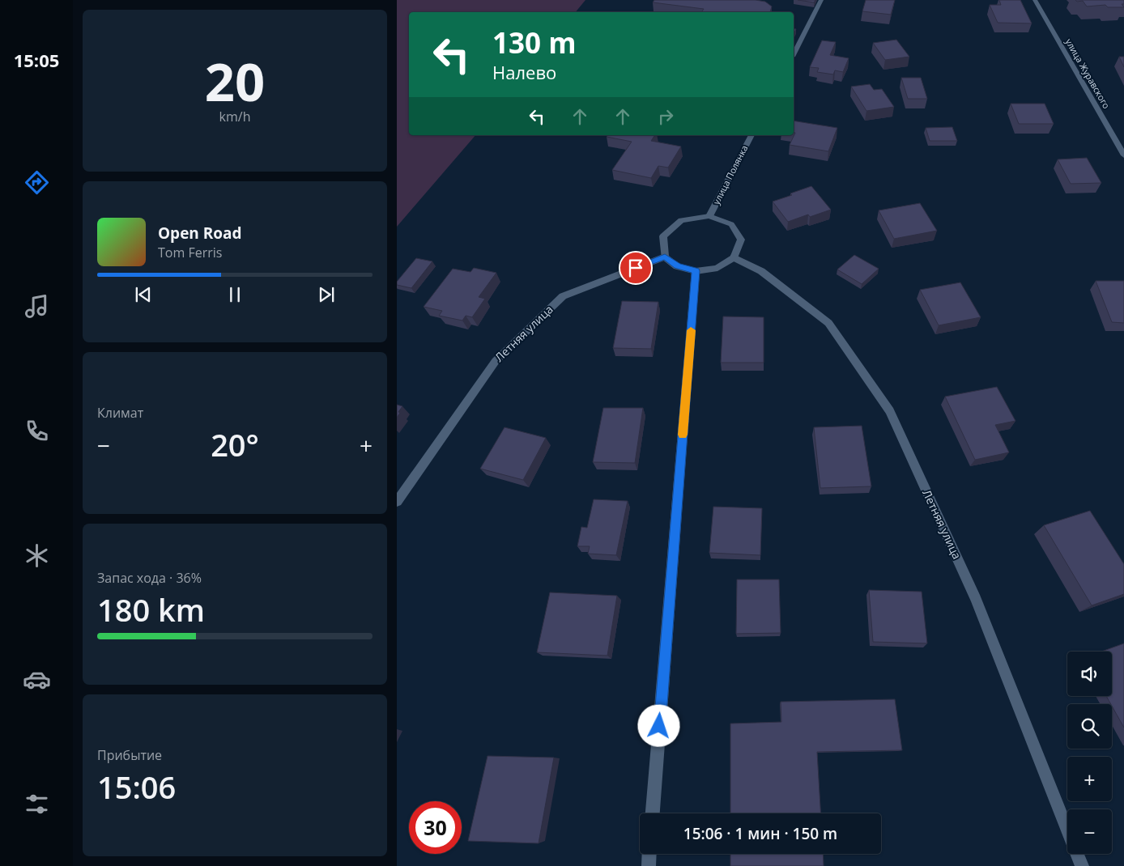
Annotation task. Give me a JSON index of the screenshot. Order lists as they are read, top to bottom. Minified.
{"streets":{"street":["улица Журавского","улица Полянка","Летняя улица"]},"crossings":[["улица Полянка","Летняя улица"]],"page":{"tabs":"15:05","tile":[["20","km/h"],"Климат",["Запас хода · 36%","180 km"],["Прибытие","15:06"]],"turn":["130 m","Налево"],"song":["Open Road","Tom Ferris"],"heat":["−","20°","+"],"map_buttons":["+","−"],"limit":"30","trip":"15:06 · 1 мин · 150 m"}}
